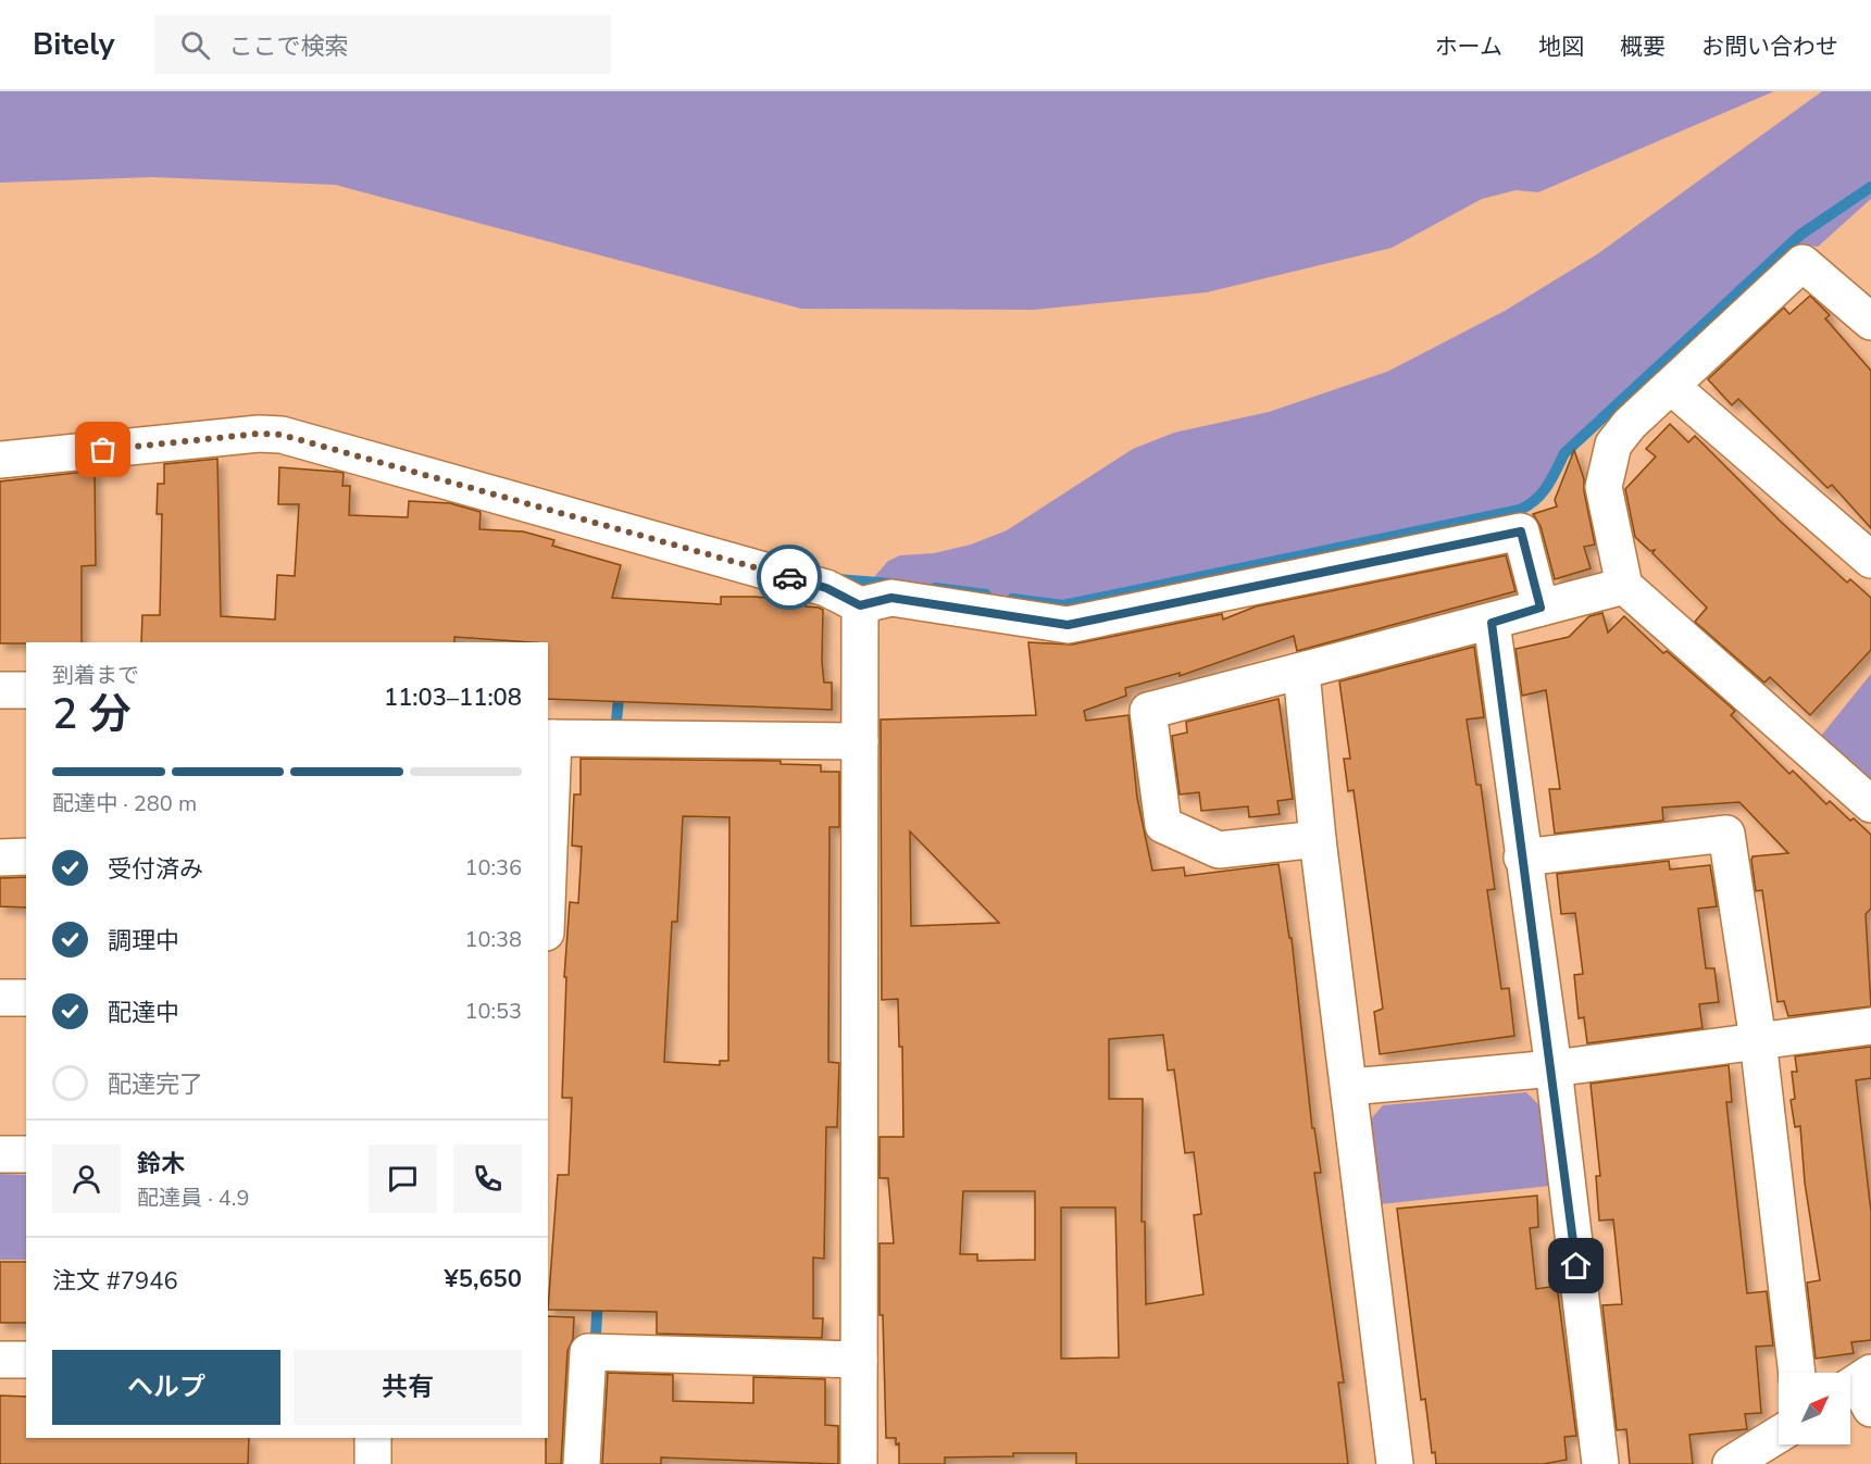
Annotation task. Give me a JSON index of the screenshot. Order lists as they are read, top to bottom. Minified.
{"north":"top right","page":{"header":"Bitely","search":"ここで検索","nav":["ホーム","地図","概要","お問い合わせ"],"heading":["2 分","到着まで","11:03–11:08"],"panel":["鈴木","配達員 · 4.9","注文 #7946","¥5,650"],"bar":"配達中 · 280 m","list":[["受付済み","10:36"],["調理中","10:38"],["配達中","10:53"],"配達完了"],"buttons":["ヘルプ","共有"]}}
